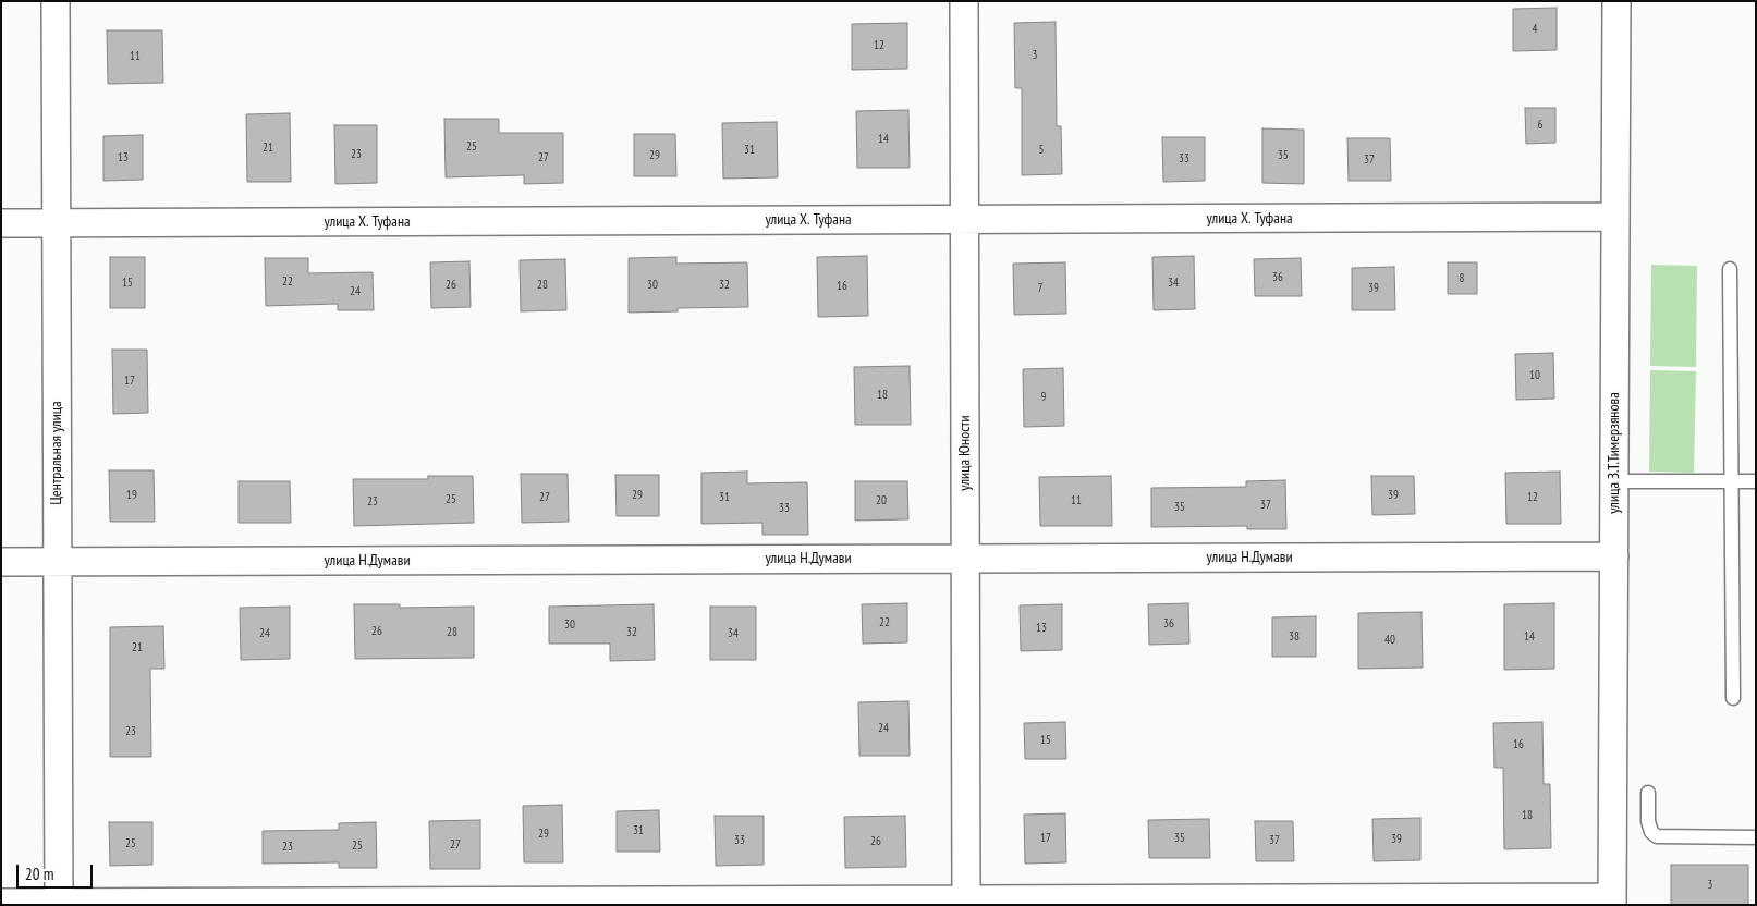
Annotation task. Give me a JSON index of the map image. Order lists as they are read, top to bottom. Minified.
{"streets":{"street":["улица Х. Туфана","Центральная улица","улица Юности","улица З.Т.Тимерзянова","улица Н.Думави"]},"crossings":[["улица Х. Туфана","Центральная улица"],["улица Х. Туфана","улица Юности"],["улица Х. Туфана","улица З.Т.Тимерзянова"],["Центральная улица","улица Н.Думави"],["улица Юности","улица Н.Думави"],["улица З.Т.Тимерзянова","улица Н.Думави"]],"house_numbers":["4","12","3","11","6","14","25","21","31","5","23","29","35","13","27","33","37","36","8","22","15","34","26","28","30","32","16","7","39","24","10","17","18","9","19","29","39","27","31","12","25","20","11","23","37","35","33","22","36","30","13","26","28","32","24","34","38","14","40","21","24","23","15","16","18","31","29","17","35","39","33","37","26","25","27","25","23","3"],"scale_bar":"20 m"}
